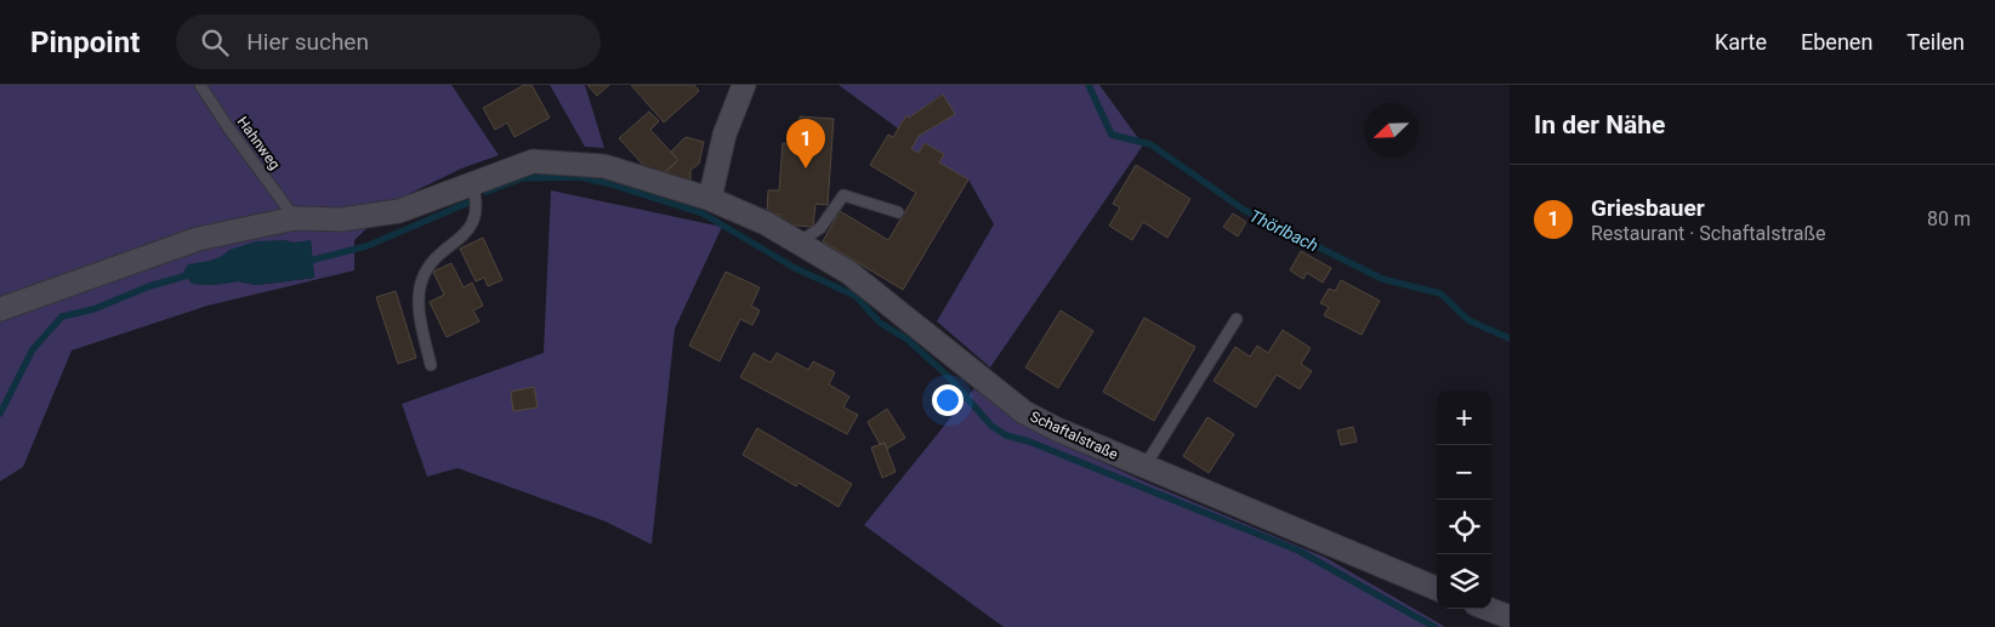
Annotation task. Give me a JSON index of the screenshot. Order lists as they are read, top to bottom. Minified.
{"streets":{"street":["Schaftalstraße"],"lane":["Hahnweg"]},"crossings":[["Hahnweg","Schaftalstraße"]],"water":["Thörlbach"],"north":"bottom left","page":{"header":"Pinpoint","search":"Hier suchen","nav":["Karte","Ebenen","Teilen"],"heading":"In der Nähe","pins":"1","list":[{"mark":"1","name":"Griesbauer","note":"Restaurant · Schaftalstraße","value":"80 m"}],"map_buttons":["+","−"]}}
